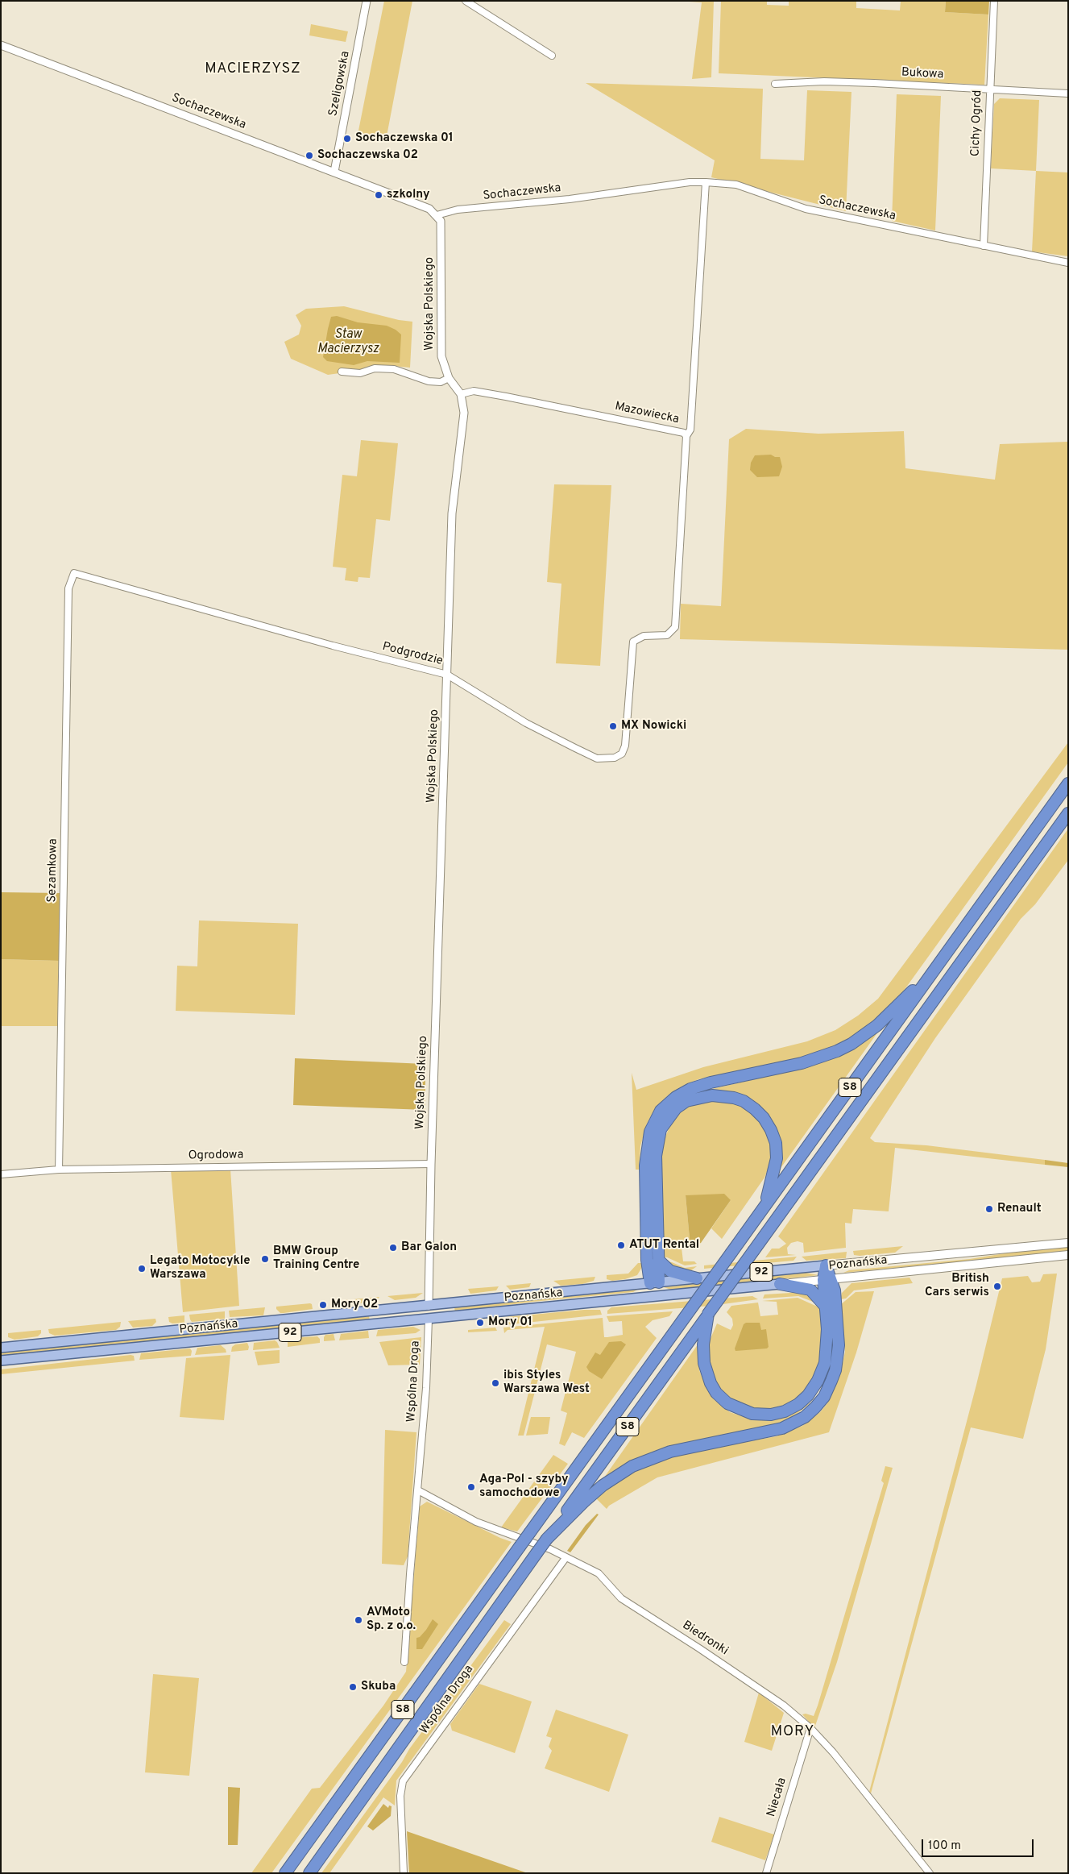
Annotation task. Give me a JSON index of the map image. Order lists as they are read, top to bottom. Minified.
{"streets":{"highway":["S8"],"main road":["Poznańska","92"],"street":["Bukowa","Szeligowska","Sochaczewska","Cichy Ogród","Wojska Polskiego","Mazowiecka","Podgrodzie","Sezamkowa","Ogrodowa","Wspólna Droga","Biedronki","Niecała"]},"crossings":[["Bukowa","Cichy Ogród"],["Szeligowska","Sochaczewska"],["Sochaczewska","Cichy Ogród"],["Sochaczewska","Wojska Polskiego"],["Wojska Polskiego","Mazowiecka"],["Wojska Polskiego","Podgrodzie"],["Wojska Polskiego","Ogrodowa"],["Wojska Polskiego","Poznańska"],["Mazowiecka","Podgrodzie"],["Podgrodzie","Sezamkowa"],["Sezamkowa","Ogrodowa"],["Poznańska","Wspólna Droga"],["Wspólna Droga","Biedronki"],["Biedronki","Niecała"]],"districts":["MACIERZYSZ","MORY"],"water":["Staw Macierzysz"],"places":["Sochaczewska 01","Sochaczewska 02","szkolny","MX Nowicki","Renault","ATUT Rental","Bar Galon","BMW Group Training Centre","Legato Motocykle Warszawa","British Cars serwis","Mory 02","Mory 01","ibis Styles Warszawa West","Aga-Pol - szyby samochodowe","AVMoto Sp. z o.o.","Skuba"],"scale_bar":"100 m"}
